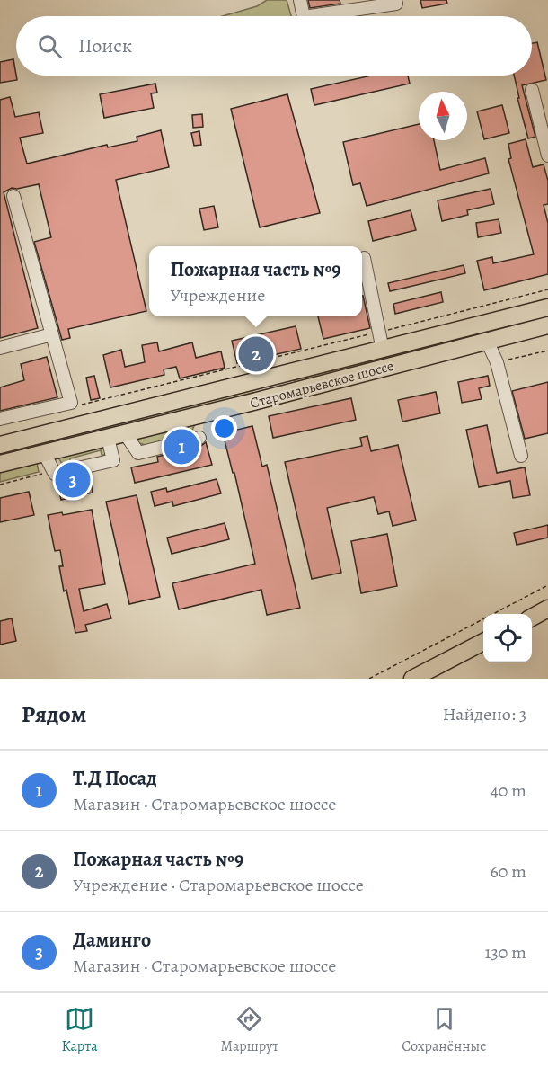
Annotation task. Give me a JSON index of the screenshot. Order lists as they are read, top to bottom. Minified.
{"streets":{"main road":["Старомарьевское шоссе"]},"north":"top","page":{"search":"Поиск","popup":["Пожарная часть №9","Учреждение"],"pins":["2","1","3"],"heading":["Рядом","Найдено: 3"],"list":[{"mark":"1","name":"Т.Д Посад","note":"Магазин · Старомарьевское шоссе","value":"40 m"},{"mark":"2","name":"Пожарная часть №9","note":"Учреждение · Старомарьевское шоссе","value":"60 m"},{"mark":"3","name":"Даминго","note":"Магазин · Старомарьевское шоссе","value":"130 m"}],"nav":["Карта","Маршрут","Сохранённые"]}}
